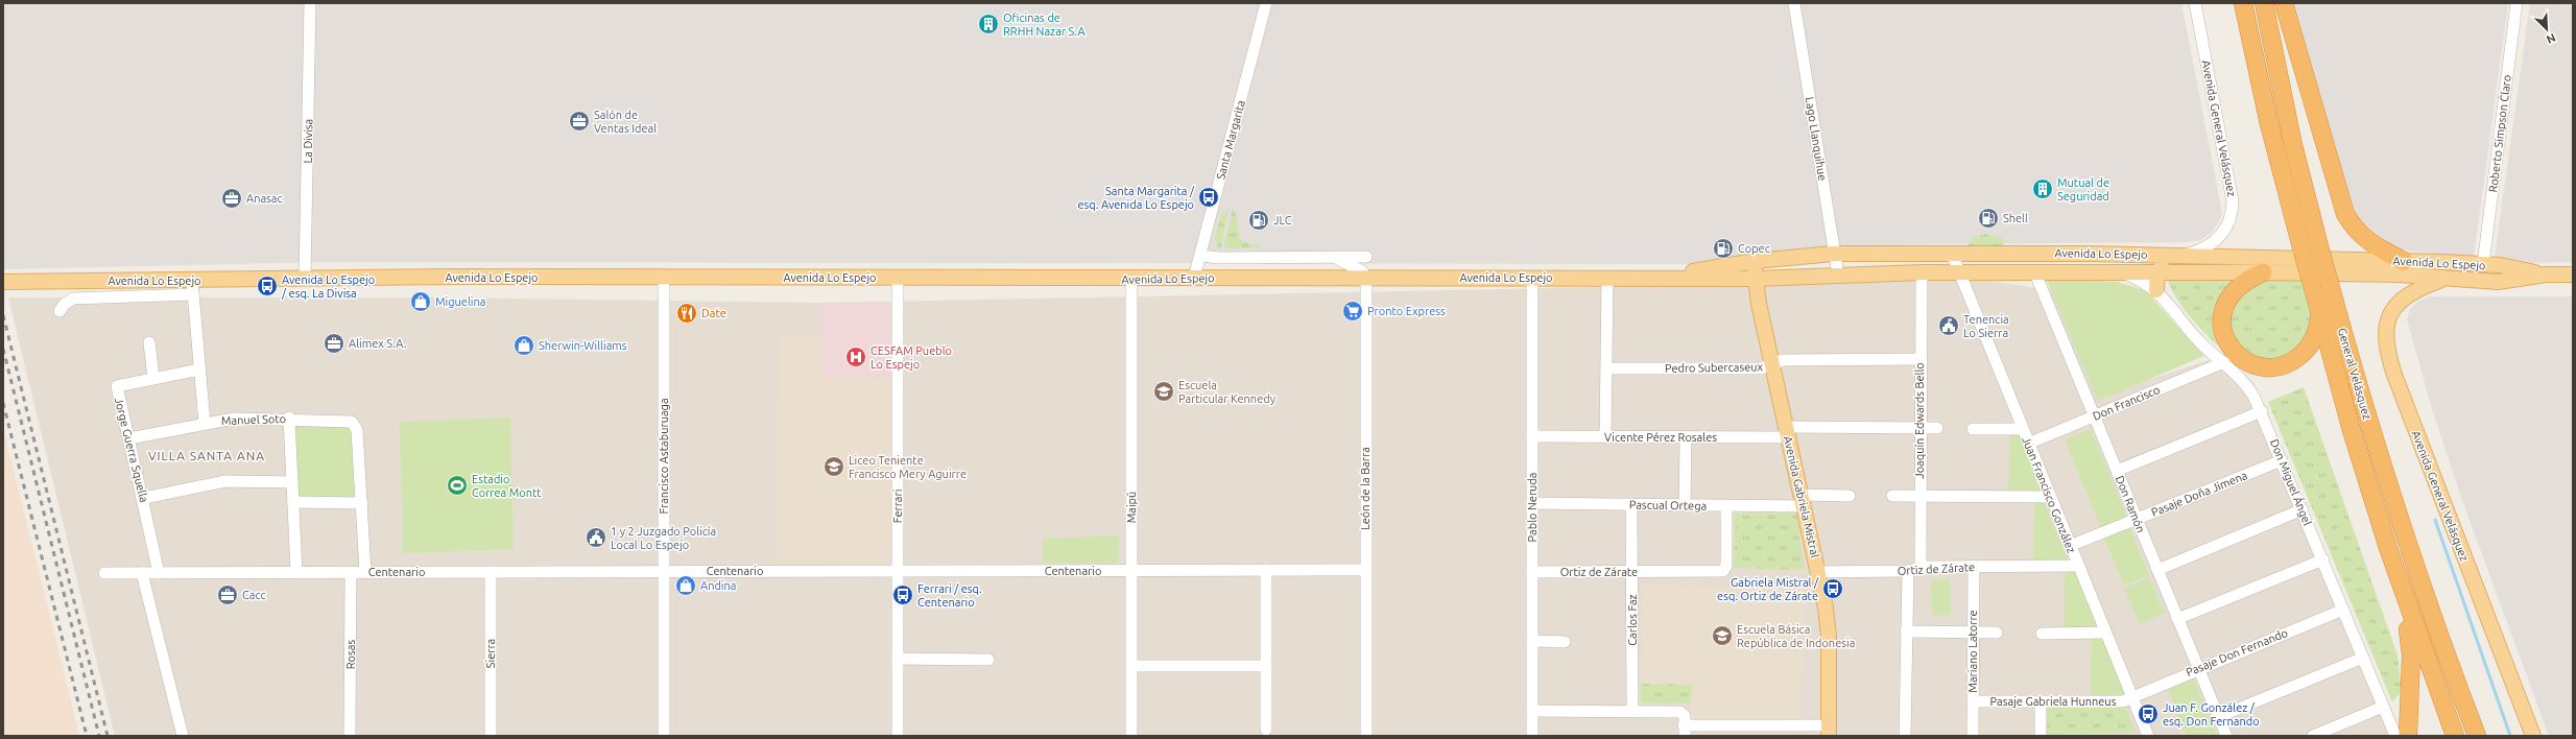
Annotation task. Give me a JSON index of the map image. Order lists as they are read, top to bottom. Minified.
{"streets":{"highway":["General Velásquez"],"main road":["Avenida General Velásquez","Avenida Lo Espejo","Avenida Gabriela Mistral"],"street":["Roberto Simpson Claro","Lago Llanquihue","Santa Margarita","La Divisa","Pedro Subercaseux","Don Francisco","Manuel Soto","Joaquín Edwards Bello","Vicente Pérez Rosales","Jorge Guerra Squella","Francisco Astaburuaga","Don Miguel Ángel","León de la Barra","Pasaje Doña Jimena","Juan Francisco González","Don Ramón","Pascual Ortega","Ferrari","Maipú","Pablo Neruda","Ortiz de Zárate","Centenario","Carlos Faz","Mariano Latorre","Pasaje Don Fernando","Sierra","Rosas","Pasaje Gabriela Hunneus"]},"crossings":[["Avenida General Velásquez","Avenida Lo Espejo"],["Roberto Simpson Claro","Avenida Lo Espejo"],["Lago Llanquihue","Avenida Lo Espejo"],["Santa Margarita","Avenida Lo Espejo"],["La Divisa","Avenida Lo Espejo"],["Avenida Lo Espejo","Joaquín Edwards Bello"],["Avenida Lo Espejo","Francisco Astaburuaga"],["Avenida Lo Espejo","Don Miguel Ángel"],["Avenida Lo Espejo","León de la Barra"],["Avenida Lo Espejo","Juan Francisco González"],["Avenida Lo Espejo","Avenida Gabriela Mistral"],["Avenida Lo Espejo","Don Ramón"],["Avenida Lo Espejo","Ferrari"],["Avenida Lo Espejo","Maipú"],["Avenida Lo Espejo","Pablo Neruda"],["Pedro Subercaseux","Joaquín Edwards Bello"],["Pedro Subercaseux","Avenida Gabriela Mistral"],["Don Francisco","Don Miguel Ángel"],["Don Francisco","Juan Francisco González"],["Don Francisco","Don Ramón"],["Manuel Soto","Jorge Guerra Squella"],["Joaquín Edwards Bello","Vicente Pérez Rosales"],["Joaquín Edwards Bello","Ortiz de Zárate"],["Vicente Pérez Rosales","Avenida Gabriela Mistral"],["Vicente Pérez Rosales","Pablo Neruda"],["Jorge Guerra Squella","Centenario"],["Francisco Astaburuaga","Centenario"],["Don Miguel Ángel","Pasaje Doña Jimena"],["Don Miguel Ángel","Pasaje Don Fernando"],["León de la Barra","Centenario"],["Pasaje Doña Jimena","Juan Francisco González"],["Pasaje Doña Jimena","Don Ramón"],["Juan Francisco González","Ortiz de Zárate"],["Juan Francisco González","Pasaje Don Fernando"],["Juan Francisco González","Pasaje Gabriela Hunneus"],["Avenida Gabriela Mistral","Pascual Ortega"],["Avenida Gabriela Mistral","Ortiz de Zárate"],["Don Ramón","Pasaje Don Fernando"],["Pascual Ortega","Pablo Neruda"],["Pascual Ortega","Ortiz de Zárate"],["Pascual Ortega","Carlos Faz"],["Ferrari","Centenario"],["Maipú","Centenario"],["Pablo Neruda","Ortiz de Zárate"],["Ortiz de Zárate","Carlos Faz"],["Ortiz de Zárate","Mariano Latorre"],["Centenario","Sierra"],["Centenario","Rosas"],["Mariano Latorre","Pasaje Gabriela Hunneus"],["Pasaje Don Fernando","Pasaje Gabriela Hunneus"]],"districts":["VILLA SANTA ANA"],"places":{"building":["Oficinas de RRHH Nazar S.A","Mutual de Seguridad"],"office":["Salón de Ventas Ideal","Anasac","Alimex S.A.","Cacc"],"bus stop":["Santa Margarita / esq. Avenida Lo Espejo","Avenida Lo Espejo / esq. La Divisa","Gabriela Mistral / esq. Ortiz de Zárate","Ferrari / esq. Centenario","Juan F. González / esq. Don Fernando"],"fuel station":["Shell","JLC","Copec"],"shop":["Miguelina","Sherwin-Williams","Andina"],"supermarket":["Pronto Express"],"restaurant":["Date"],"public building":["Tenencia Lo Sierra","1 y 2 Juzgado Policía Local Lo Espejo"],"hospital":["CESFAM Pueblo Lo Espejo"],"school or university":["Escuela Particular Kennedy","Liceo Teniente Francisco Mery Aguirre","Escuela Básica República de Indonesia"],"sports":["Estadio Correa Montt"]},"north":"bottom right"}
